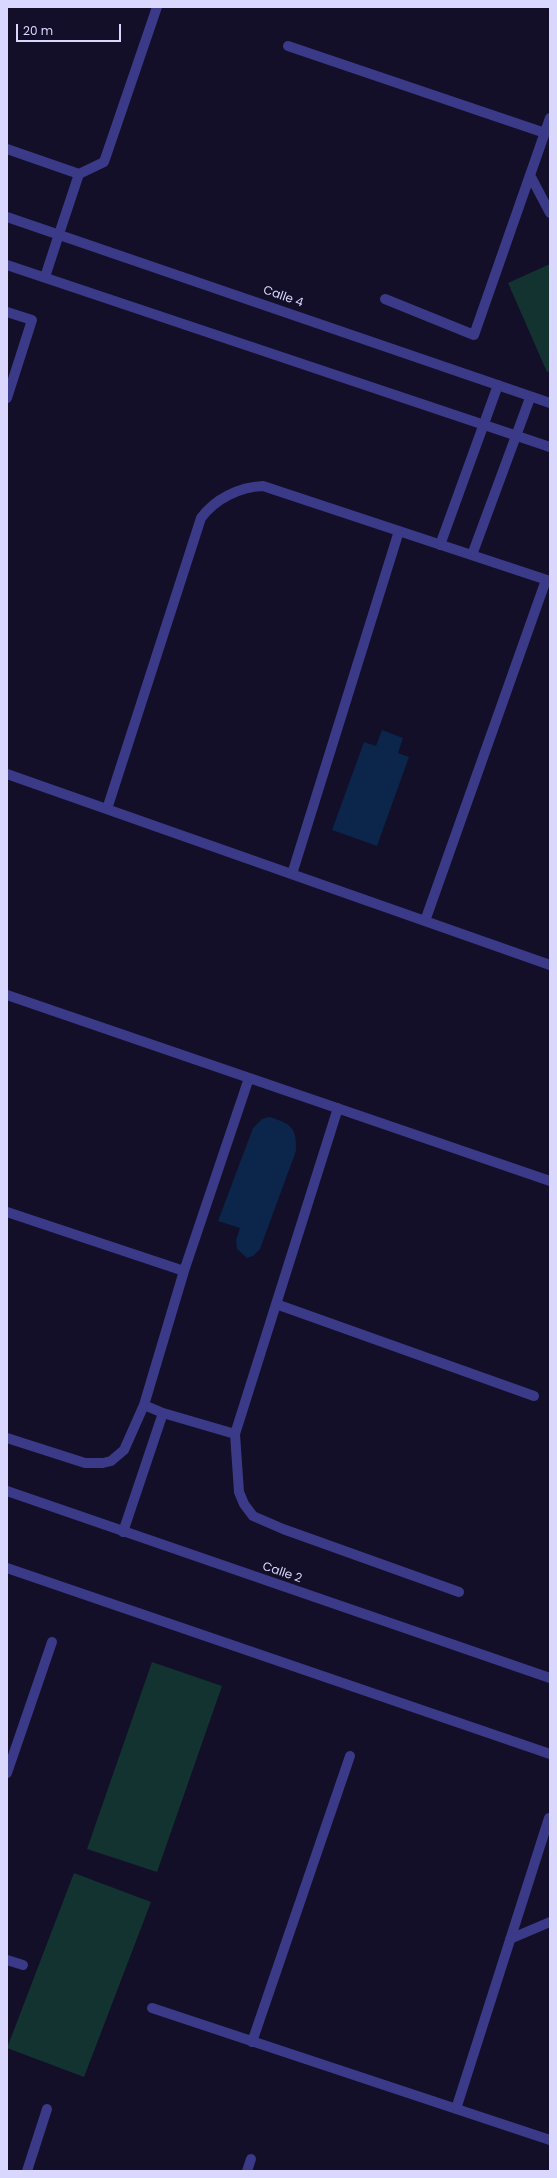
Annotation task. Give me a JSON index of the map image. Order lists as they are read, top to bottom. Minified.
{"streets":{"street":["Calle 4","Calle 2"]},"scale_bar":"20 m"}
